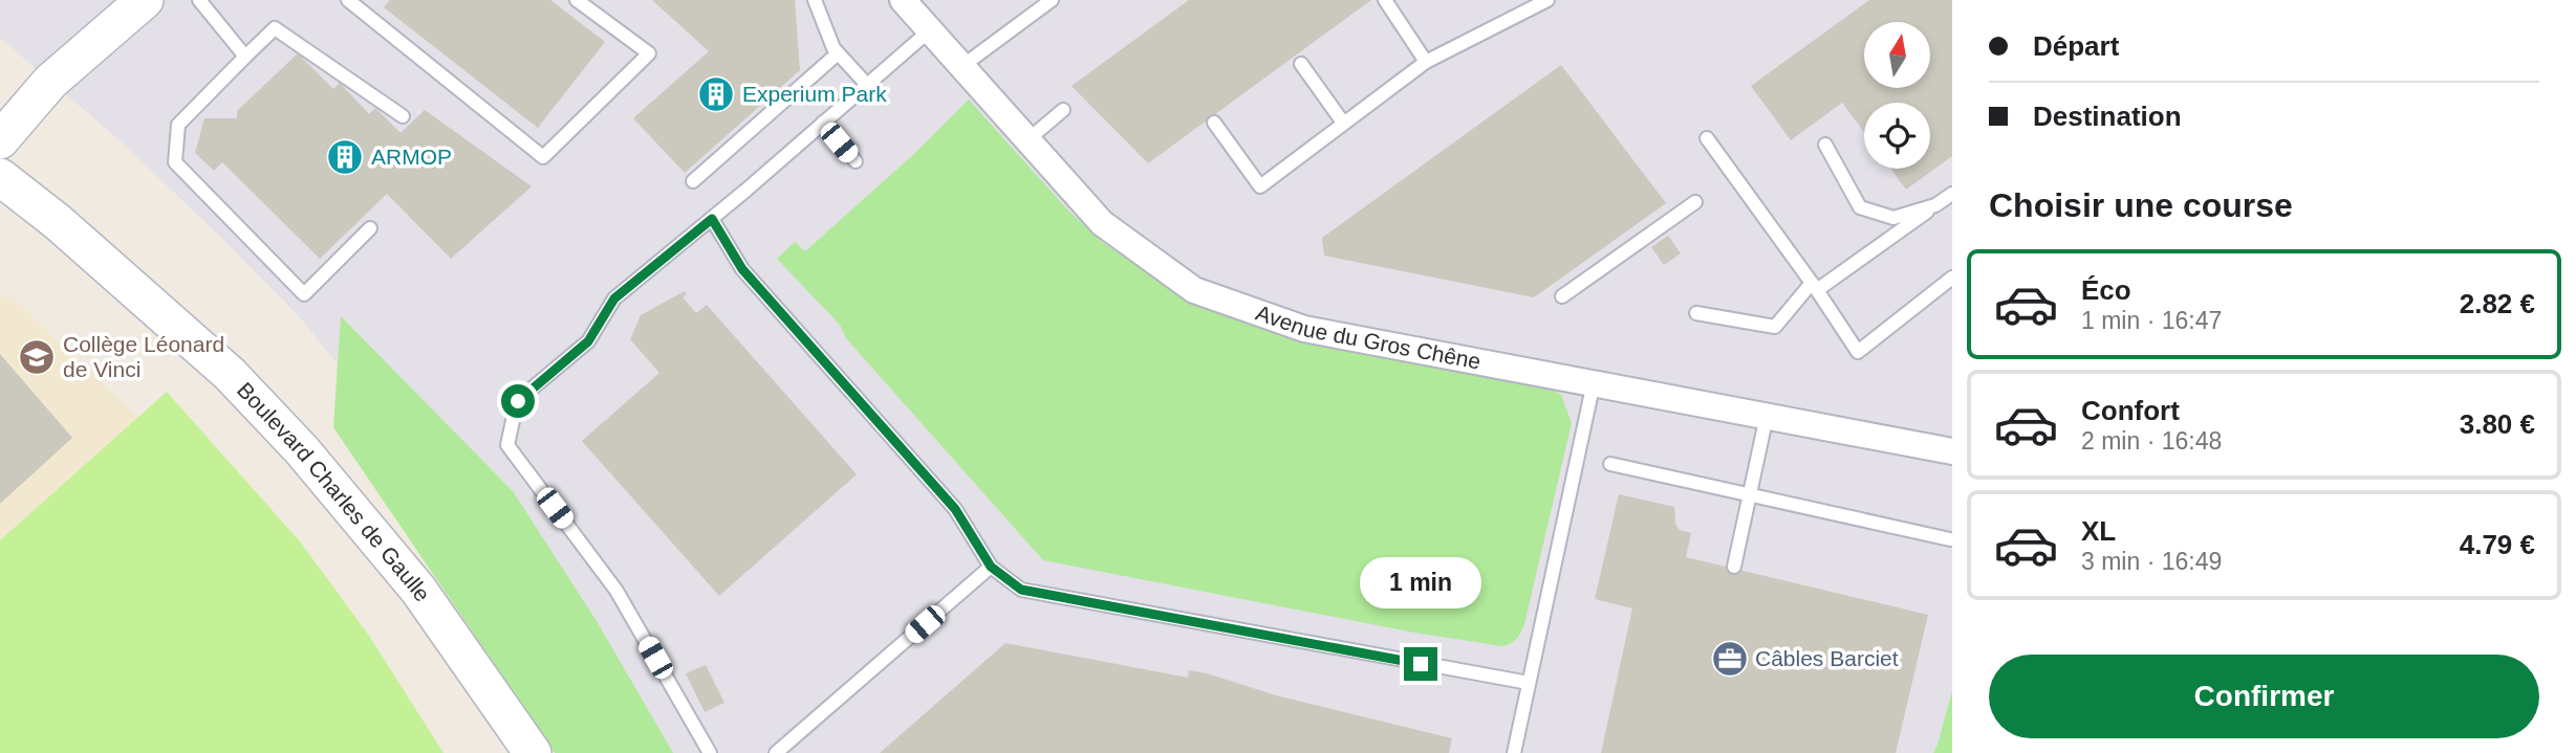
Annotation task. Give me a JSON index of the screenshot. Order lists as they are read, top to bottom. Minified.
{"streets":{"street":["Avenue du Gros Chêne","Boulevard Charles de Gaulle"]},"places":{"building":["Experium Park","ARMOP"],"school or university":["Collège Léonard de Vinci"],"office":["Câbles Barciet"]},"north":"top","page":{"banner":["Départ","Destination"],"heading":"Choisir une course","list":[{"name":"Éco","note":"1 min · 16:47","value":"2.82 €"},{"name":"Confort","note":"2 min · 16:48","value":"3.80 €"},{"name":"XL","note":"3 min · 16:49","value":"4.79 €"}],"bubble":"1 min","buttons":"Confirmer"}}
